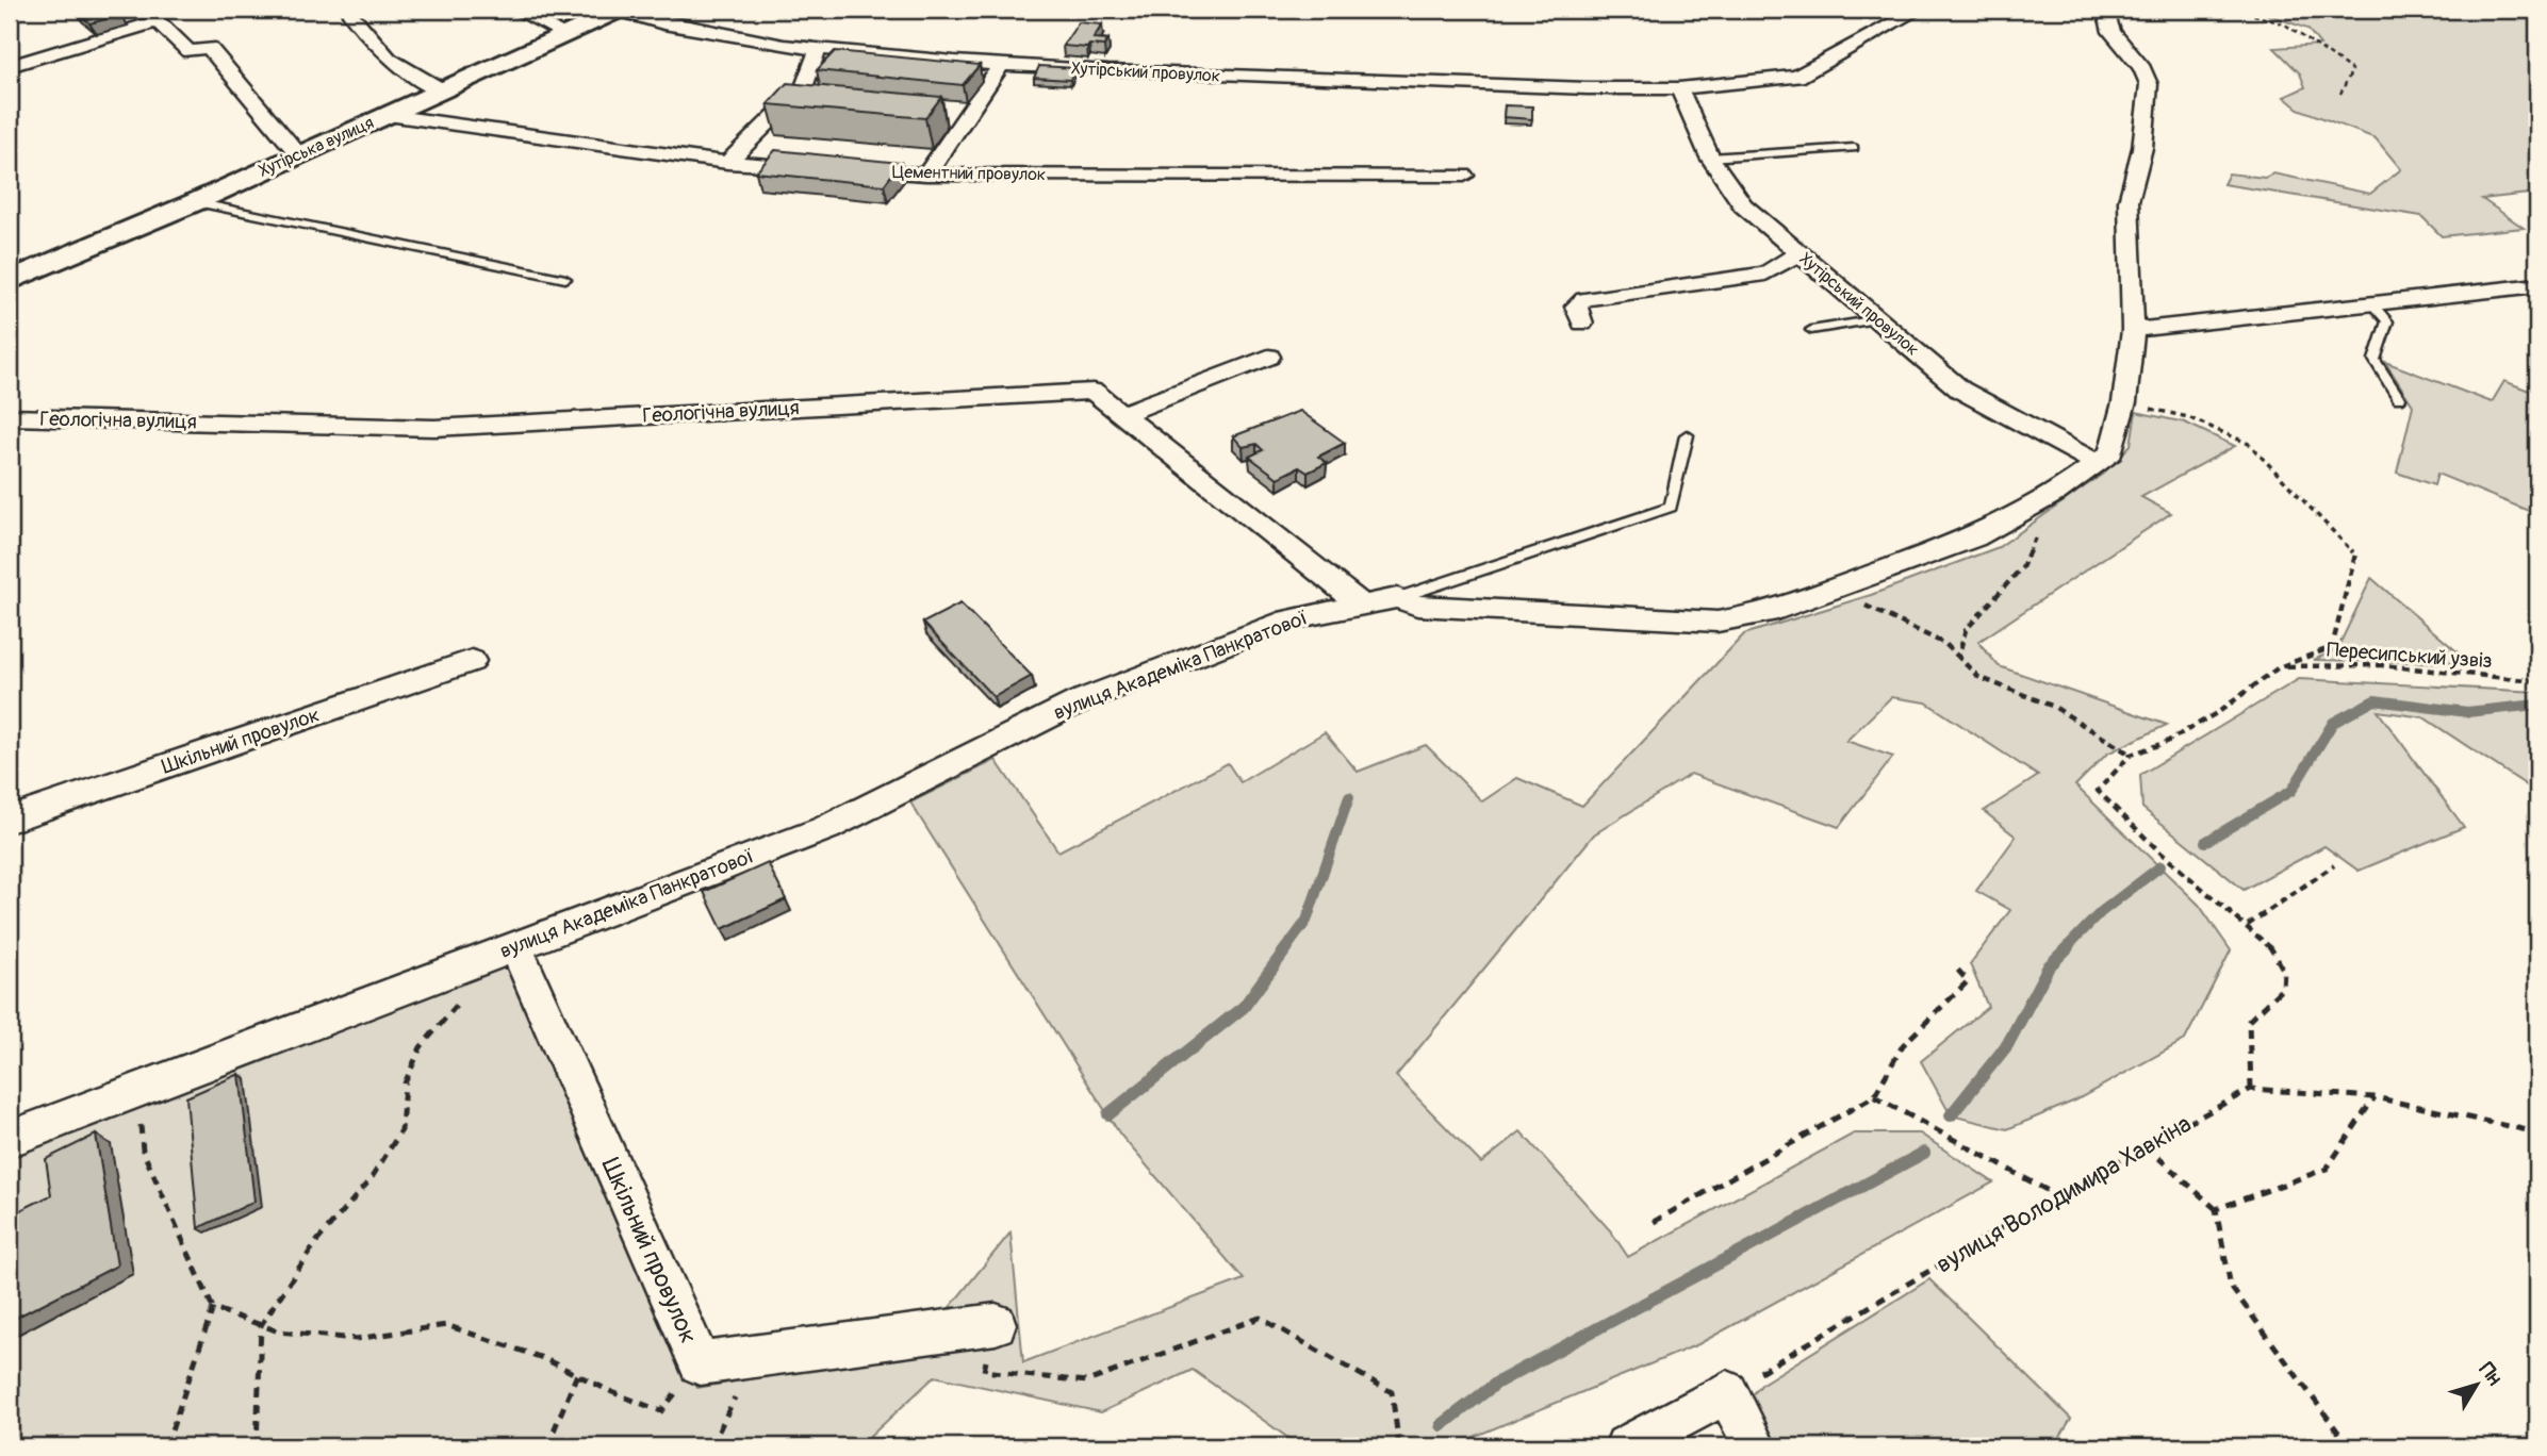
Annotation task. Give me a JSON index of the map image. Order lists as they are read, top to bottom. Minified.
{"streets":{"main road":["Хутірська вулиця"],"street":["Хутірський провулок","Цементний провулок","Геологічна вулиця","вулиця Академіка Панкратової","Шкільний провулок"],"path":["Пересипський узвіз","вулиця Володимира Хавкіна"]},"crossings":[["Хутірський провулок","Хутірська вулиця"],["Хутірський провулок","вулиця Академіка Панкратової"],["Хутірська вулиця","Цементний провулок"],["Геологічна вулиця","вулиця Академіка Панкратової"],["вулиця Академіка Панкратової","Шкільний провулок"]],"north":"top right"}
